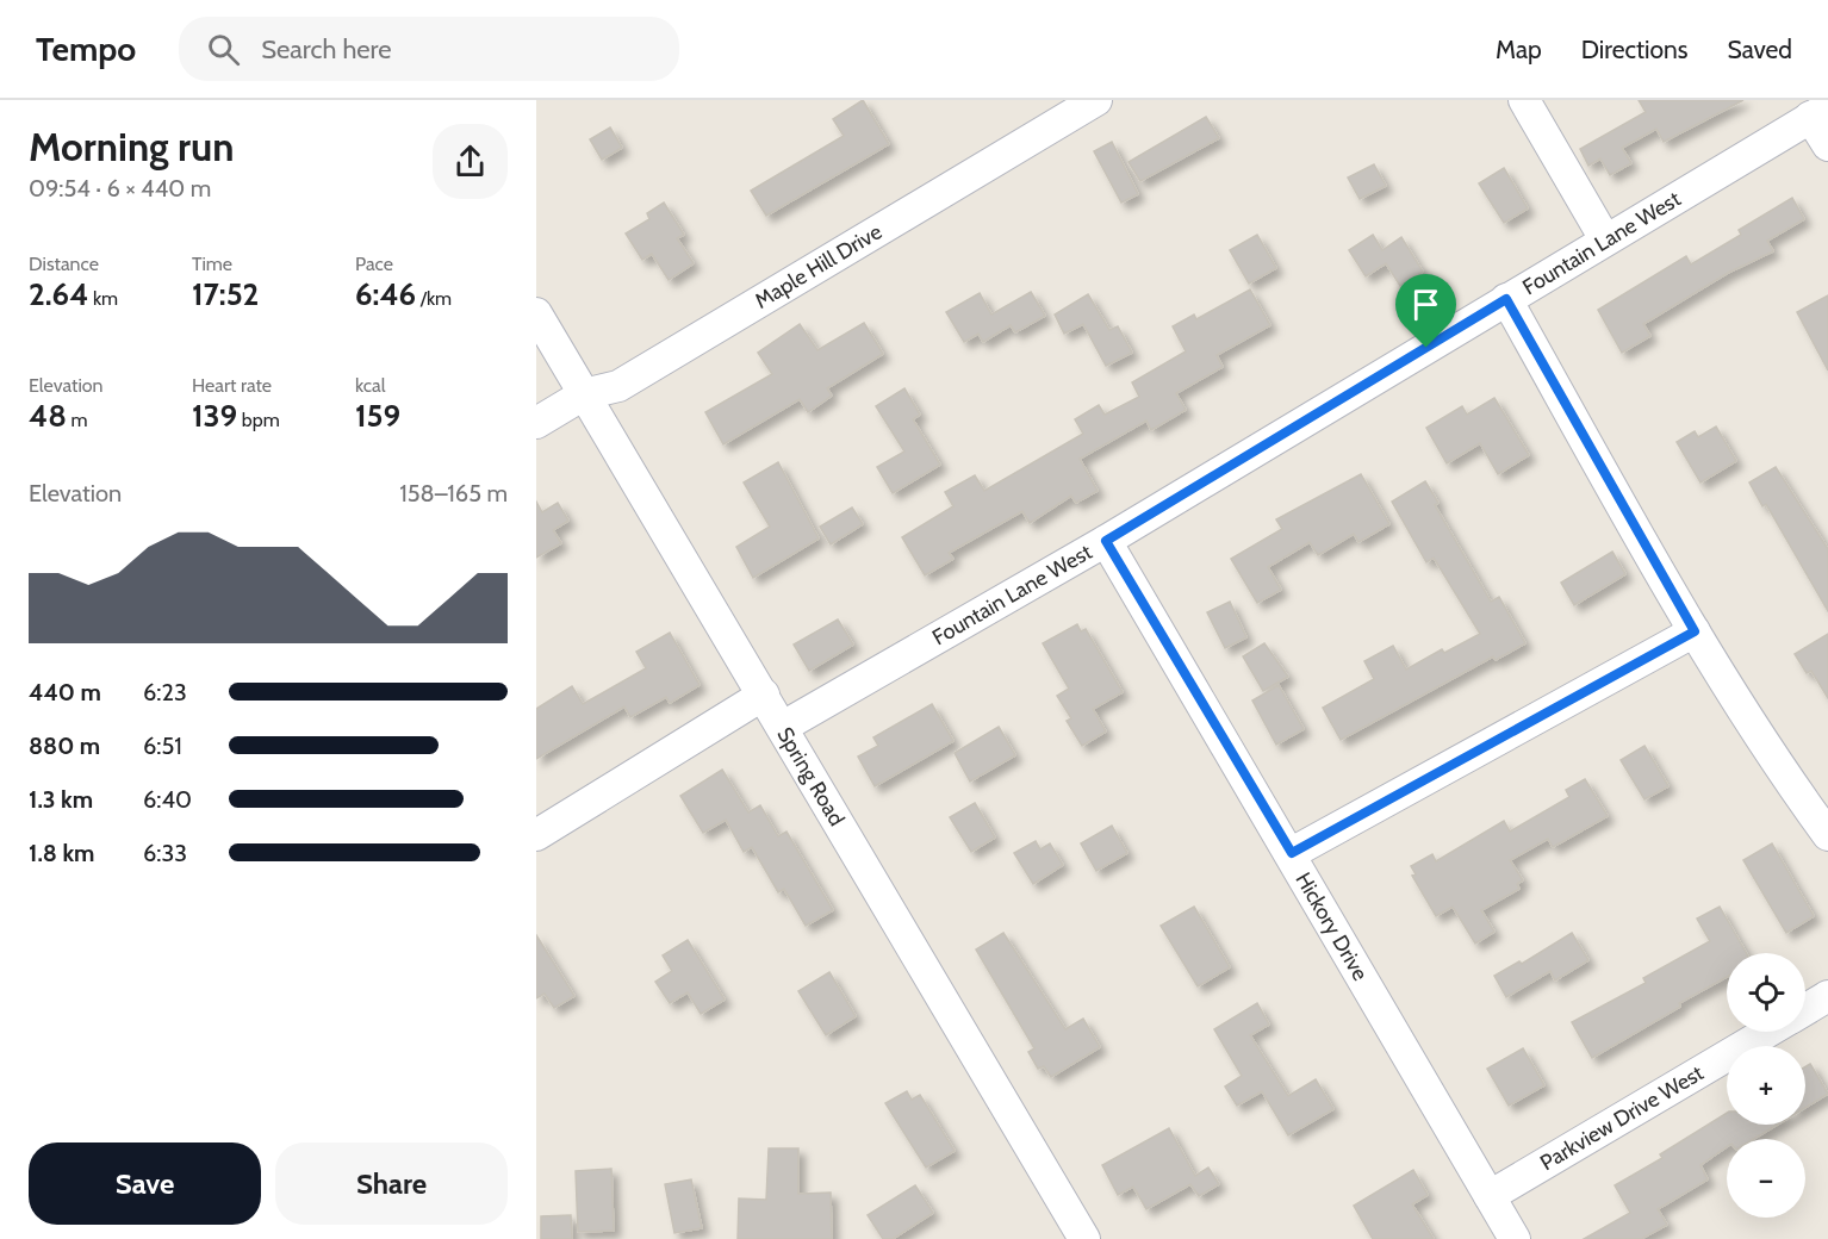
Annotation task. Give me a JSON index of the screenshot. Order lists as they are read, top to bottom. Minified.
{"streets":{"street":["Fountain Lane West","Maple Hill Drive","Spring Road","Hickory Drive","Parkview Drive West"]},"crossings":[["Fountain Lane West","Spring Road"],["Fountain Lane West","Hickory Drive"],["Maple Hill Drive","Spring Road"],["Hickory Drive","Parkview Drive West"]],"page":{"header":"Tempo","search":"Search here","nav":["Map","Directions","Saved"],"heading":["Morning run","09:54 · 6 × 440 m"],"stats":[["Distance","2.64 km"],["Time","17:52"],["Pace","6:46 /km"],["Elevation","48 m"],["Heart rate","139 bpm"],["kcal","159"]],"chart":["Elevation","158–165 m"],"list":[{"name":"440 m","note":"6:23"},{"name":"880 m","note":"6:51"},{"name":"1.3 km","note":"6:40"},{"name":"1.8 km","note":"6:33"}],"map_buttons":["+","−"],"buttons":["Save","Share"]}}
